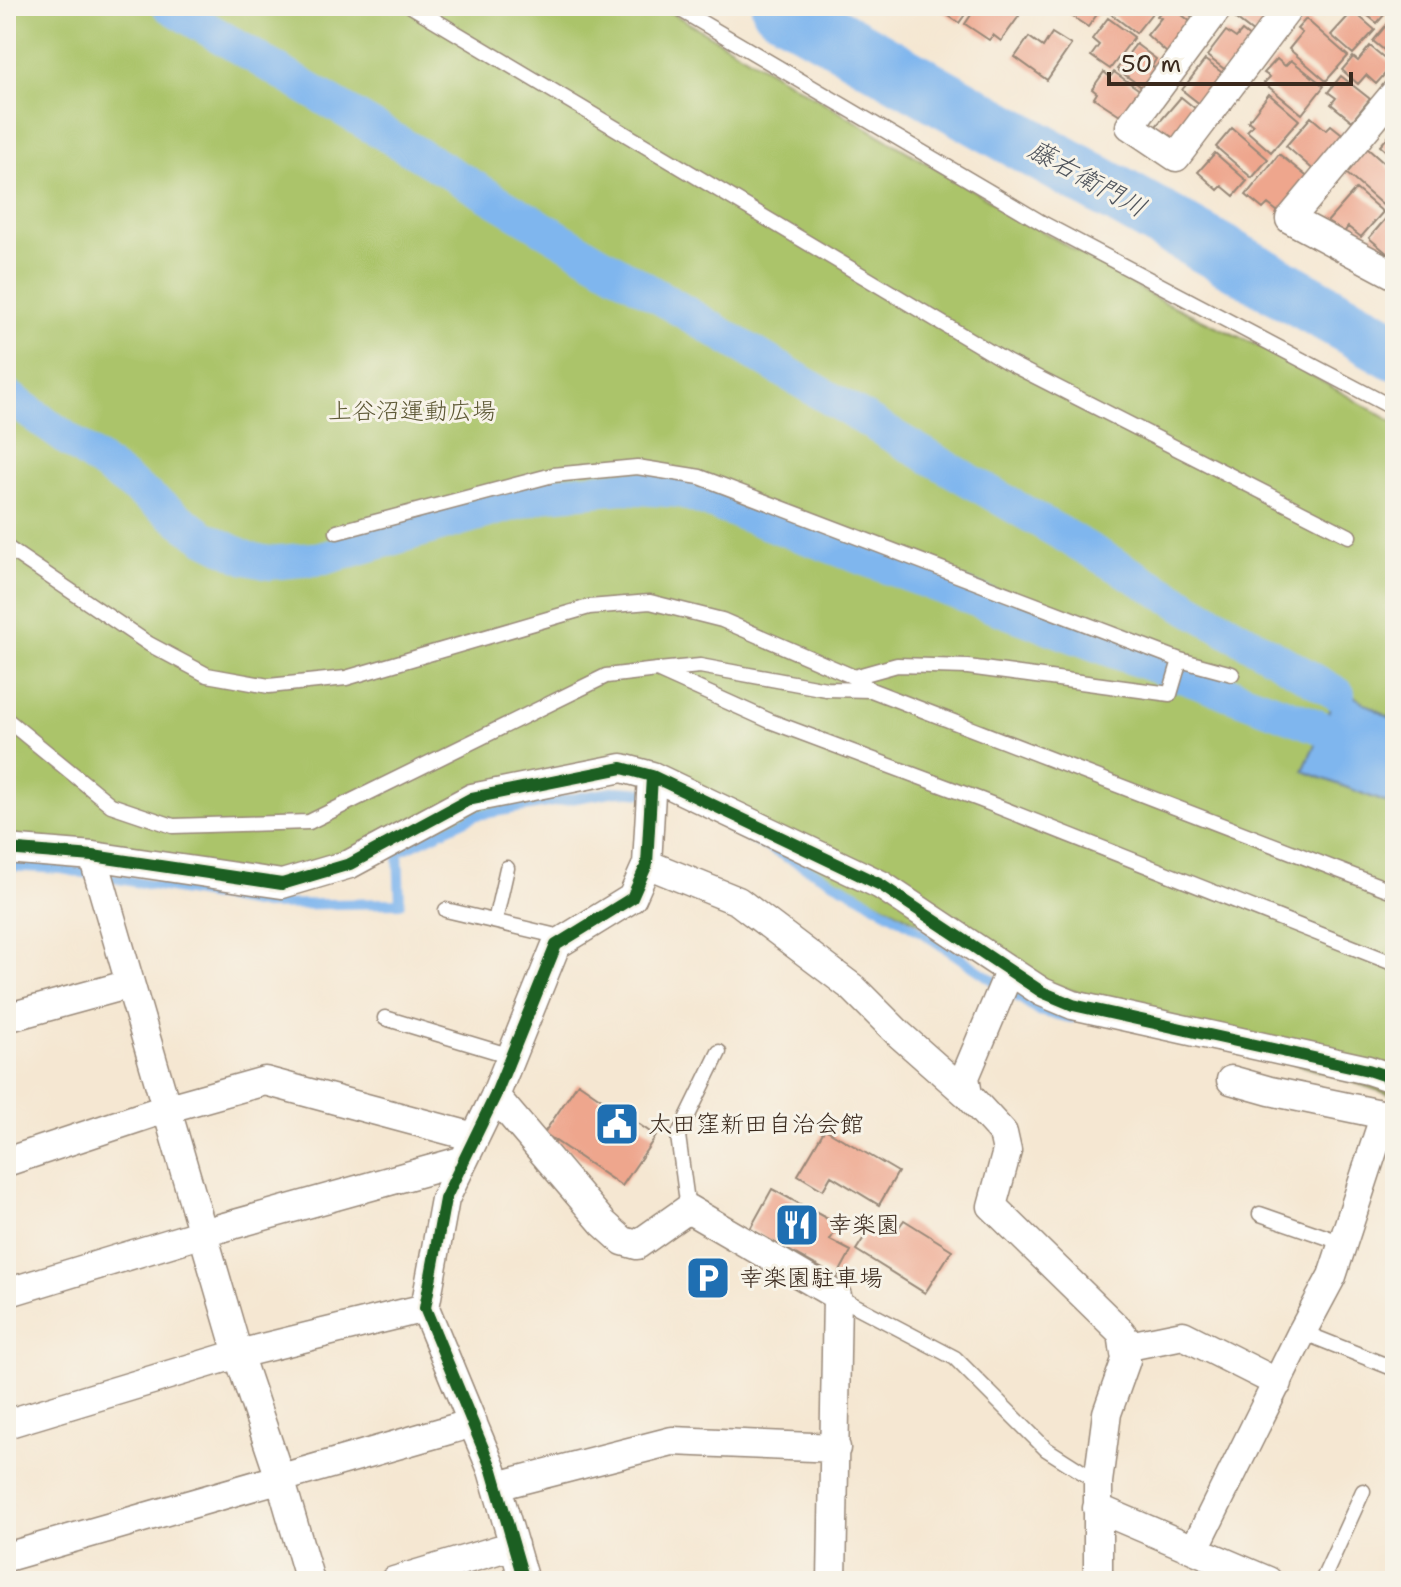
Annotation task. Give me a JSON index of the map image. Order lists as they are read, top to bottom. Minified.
{"water":["藤右衛門川"],"parks":["上谷沼運動広場"],"places":{"public building":["太田窪新田自治会館"],"restaurant":["幸楽園"],"parking":["幸楽園駐車場"]},"scale_bar":"50 m"}
